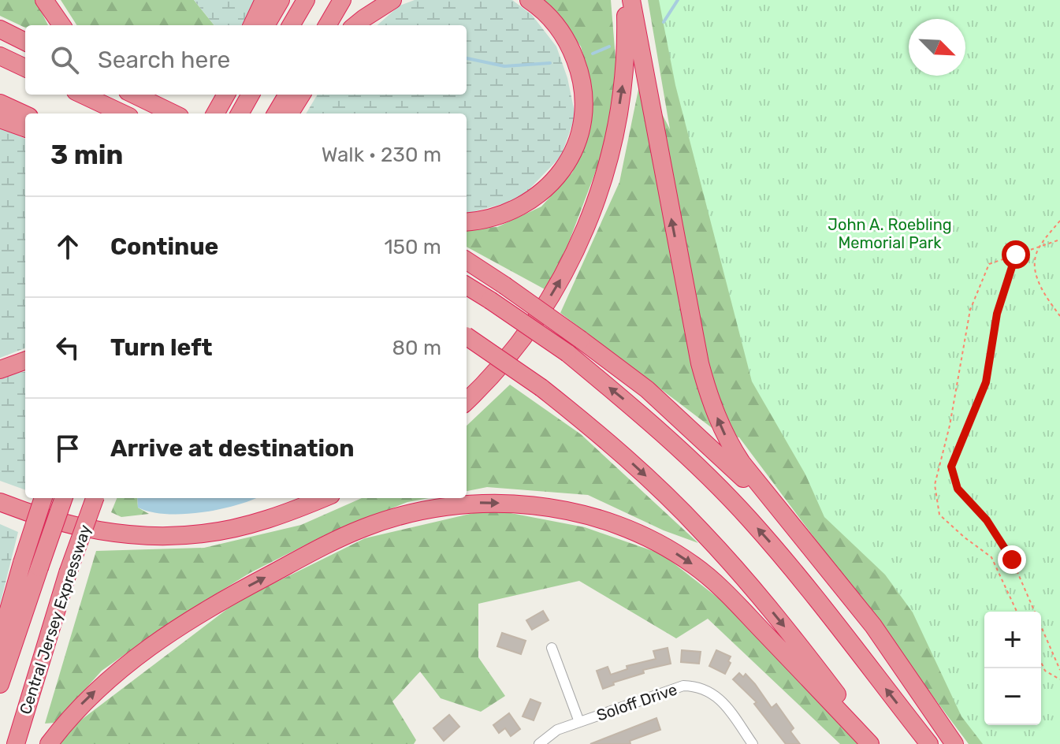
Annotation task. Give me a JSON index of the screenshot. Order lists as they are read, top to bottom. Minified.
{"streets":{"highway":["Central Jersey Expressway"],"street":["Soloff Drive"]},"parks":["John A. Roebling Memorial Park"],"north":"bottom right","page":{"search":"Search here","heading":["3 min","Walk · 230 m"],"list":[["Continue","150 m"],["Turn left","80 m"],"Arrive at destination"],"map_buttons":["+","−"]}}
